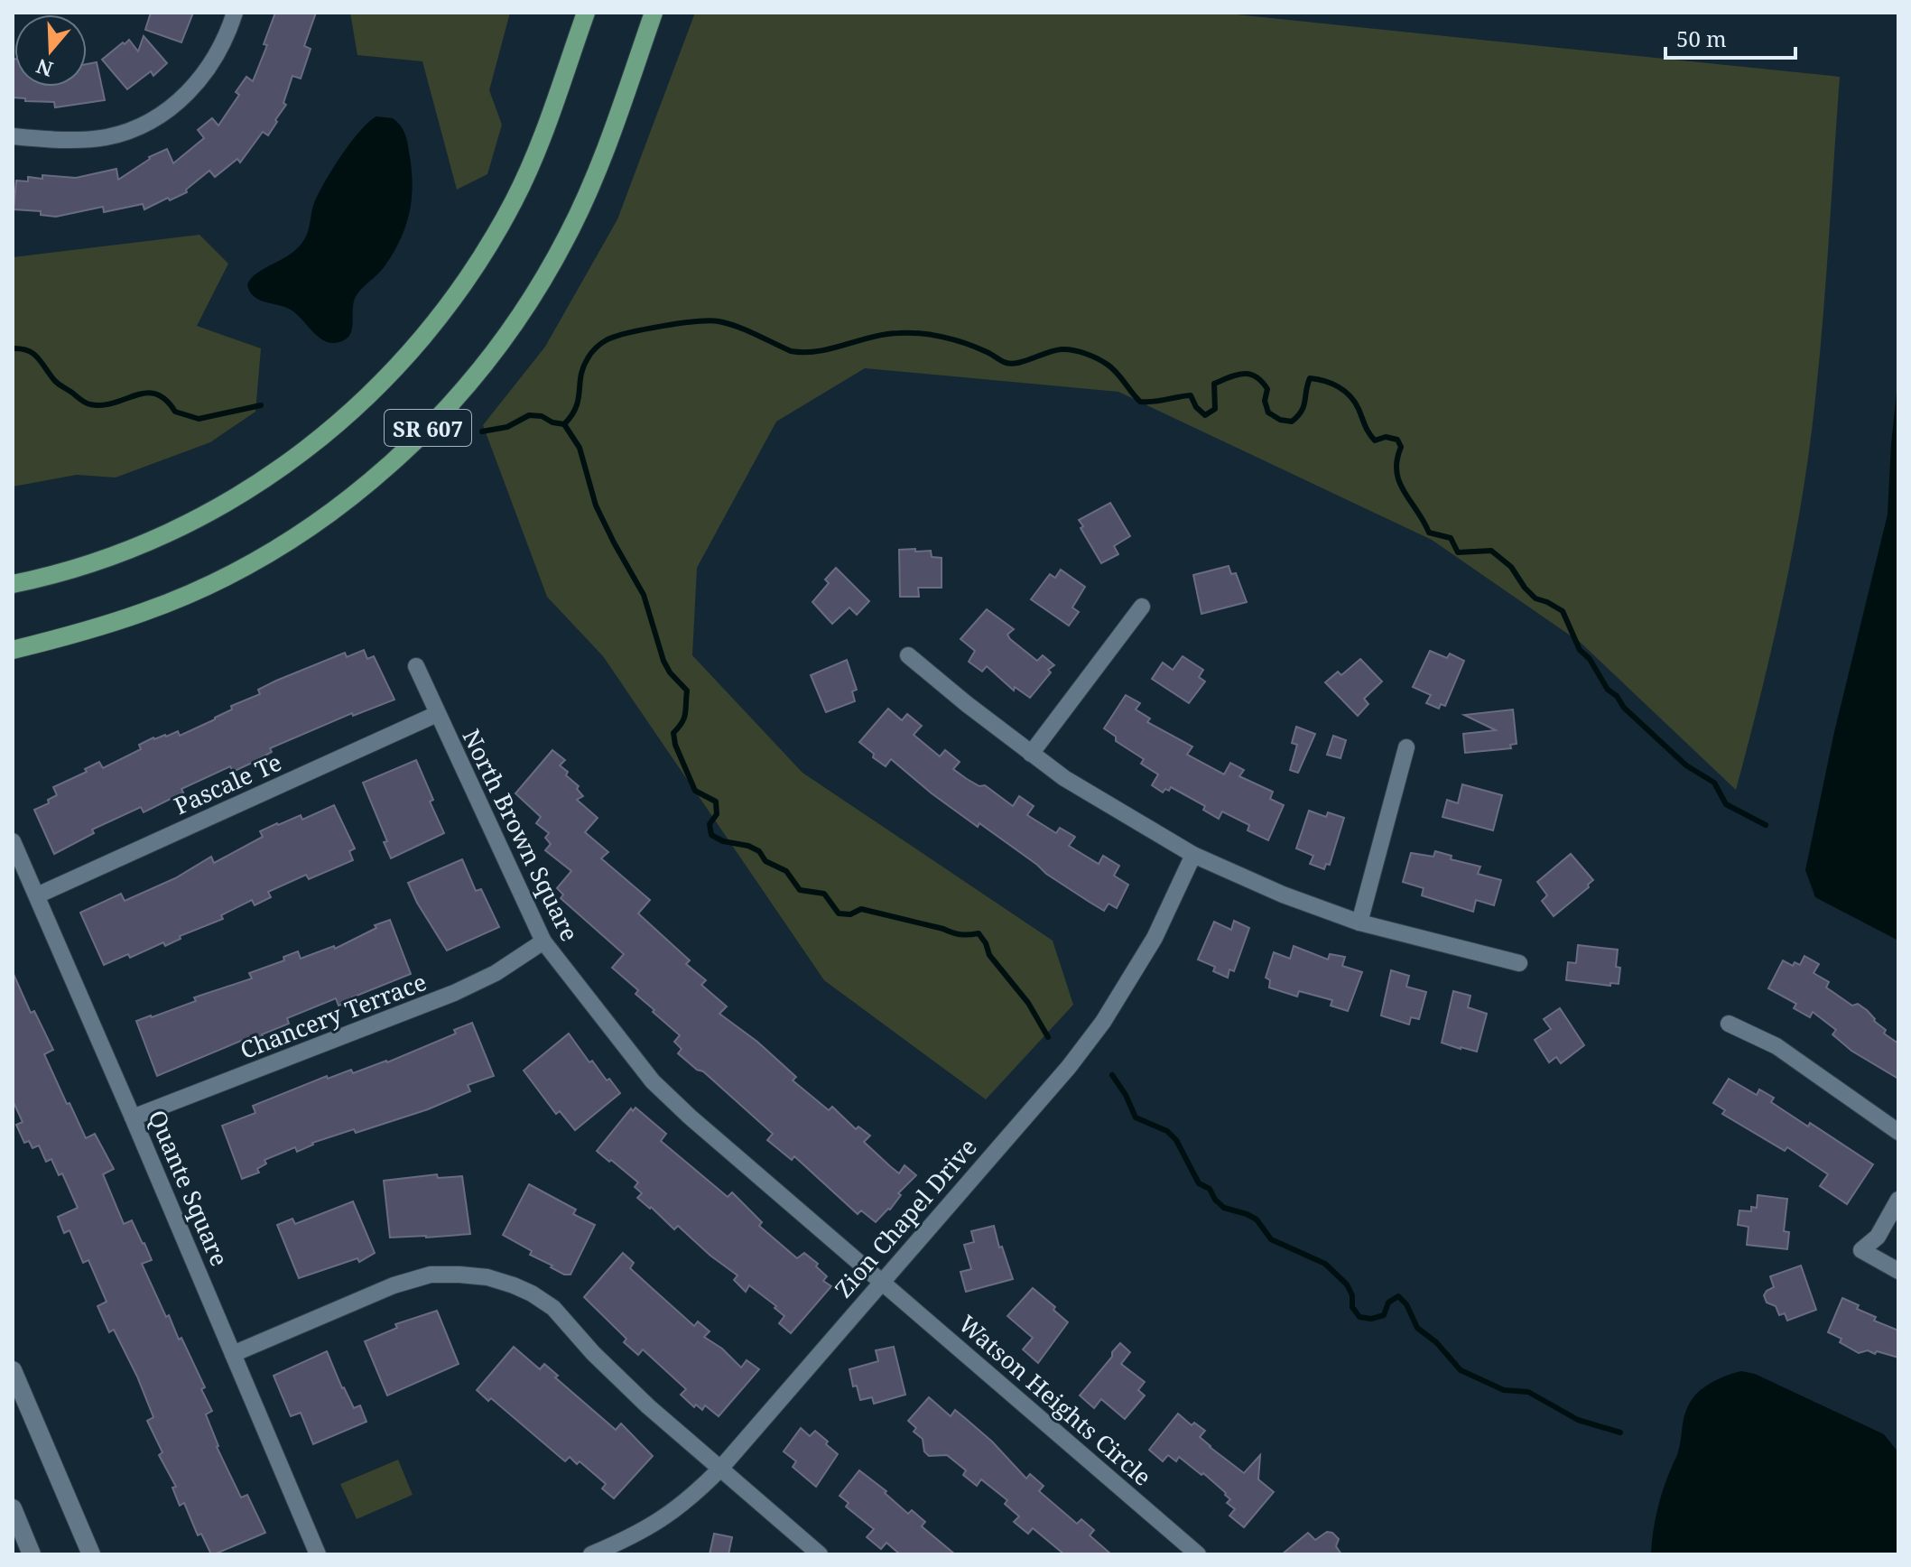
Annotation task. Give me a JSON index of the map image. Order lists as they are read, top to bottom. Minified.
{"streets":{"main road":["SR 607"],"street":["Pascale Te","North Brown Square","Chancery Terrace","Quante Square","Zion Chapel Drive","Watson Heights Circle"]},"crossings":[["Pascale Te","North Brown Square"],["Pascale Te","Quante Square"],["North Brown Square","Chancery Terrace"],["North Brown Square","Zion Chapel Drive"],["North Brown Square","Watson Heights Circle"],["Chancery Terrace","Quante Square"],["Zion Chapel Drive","Watson Heights Circle"]],"scale_bar":"50 m","north":"bottom"}
